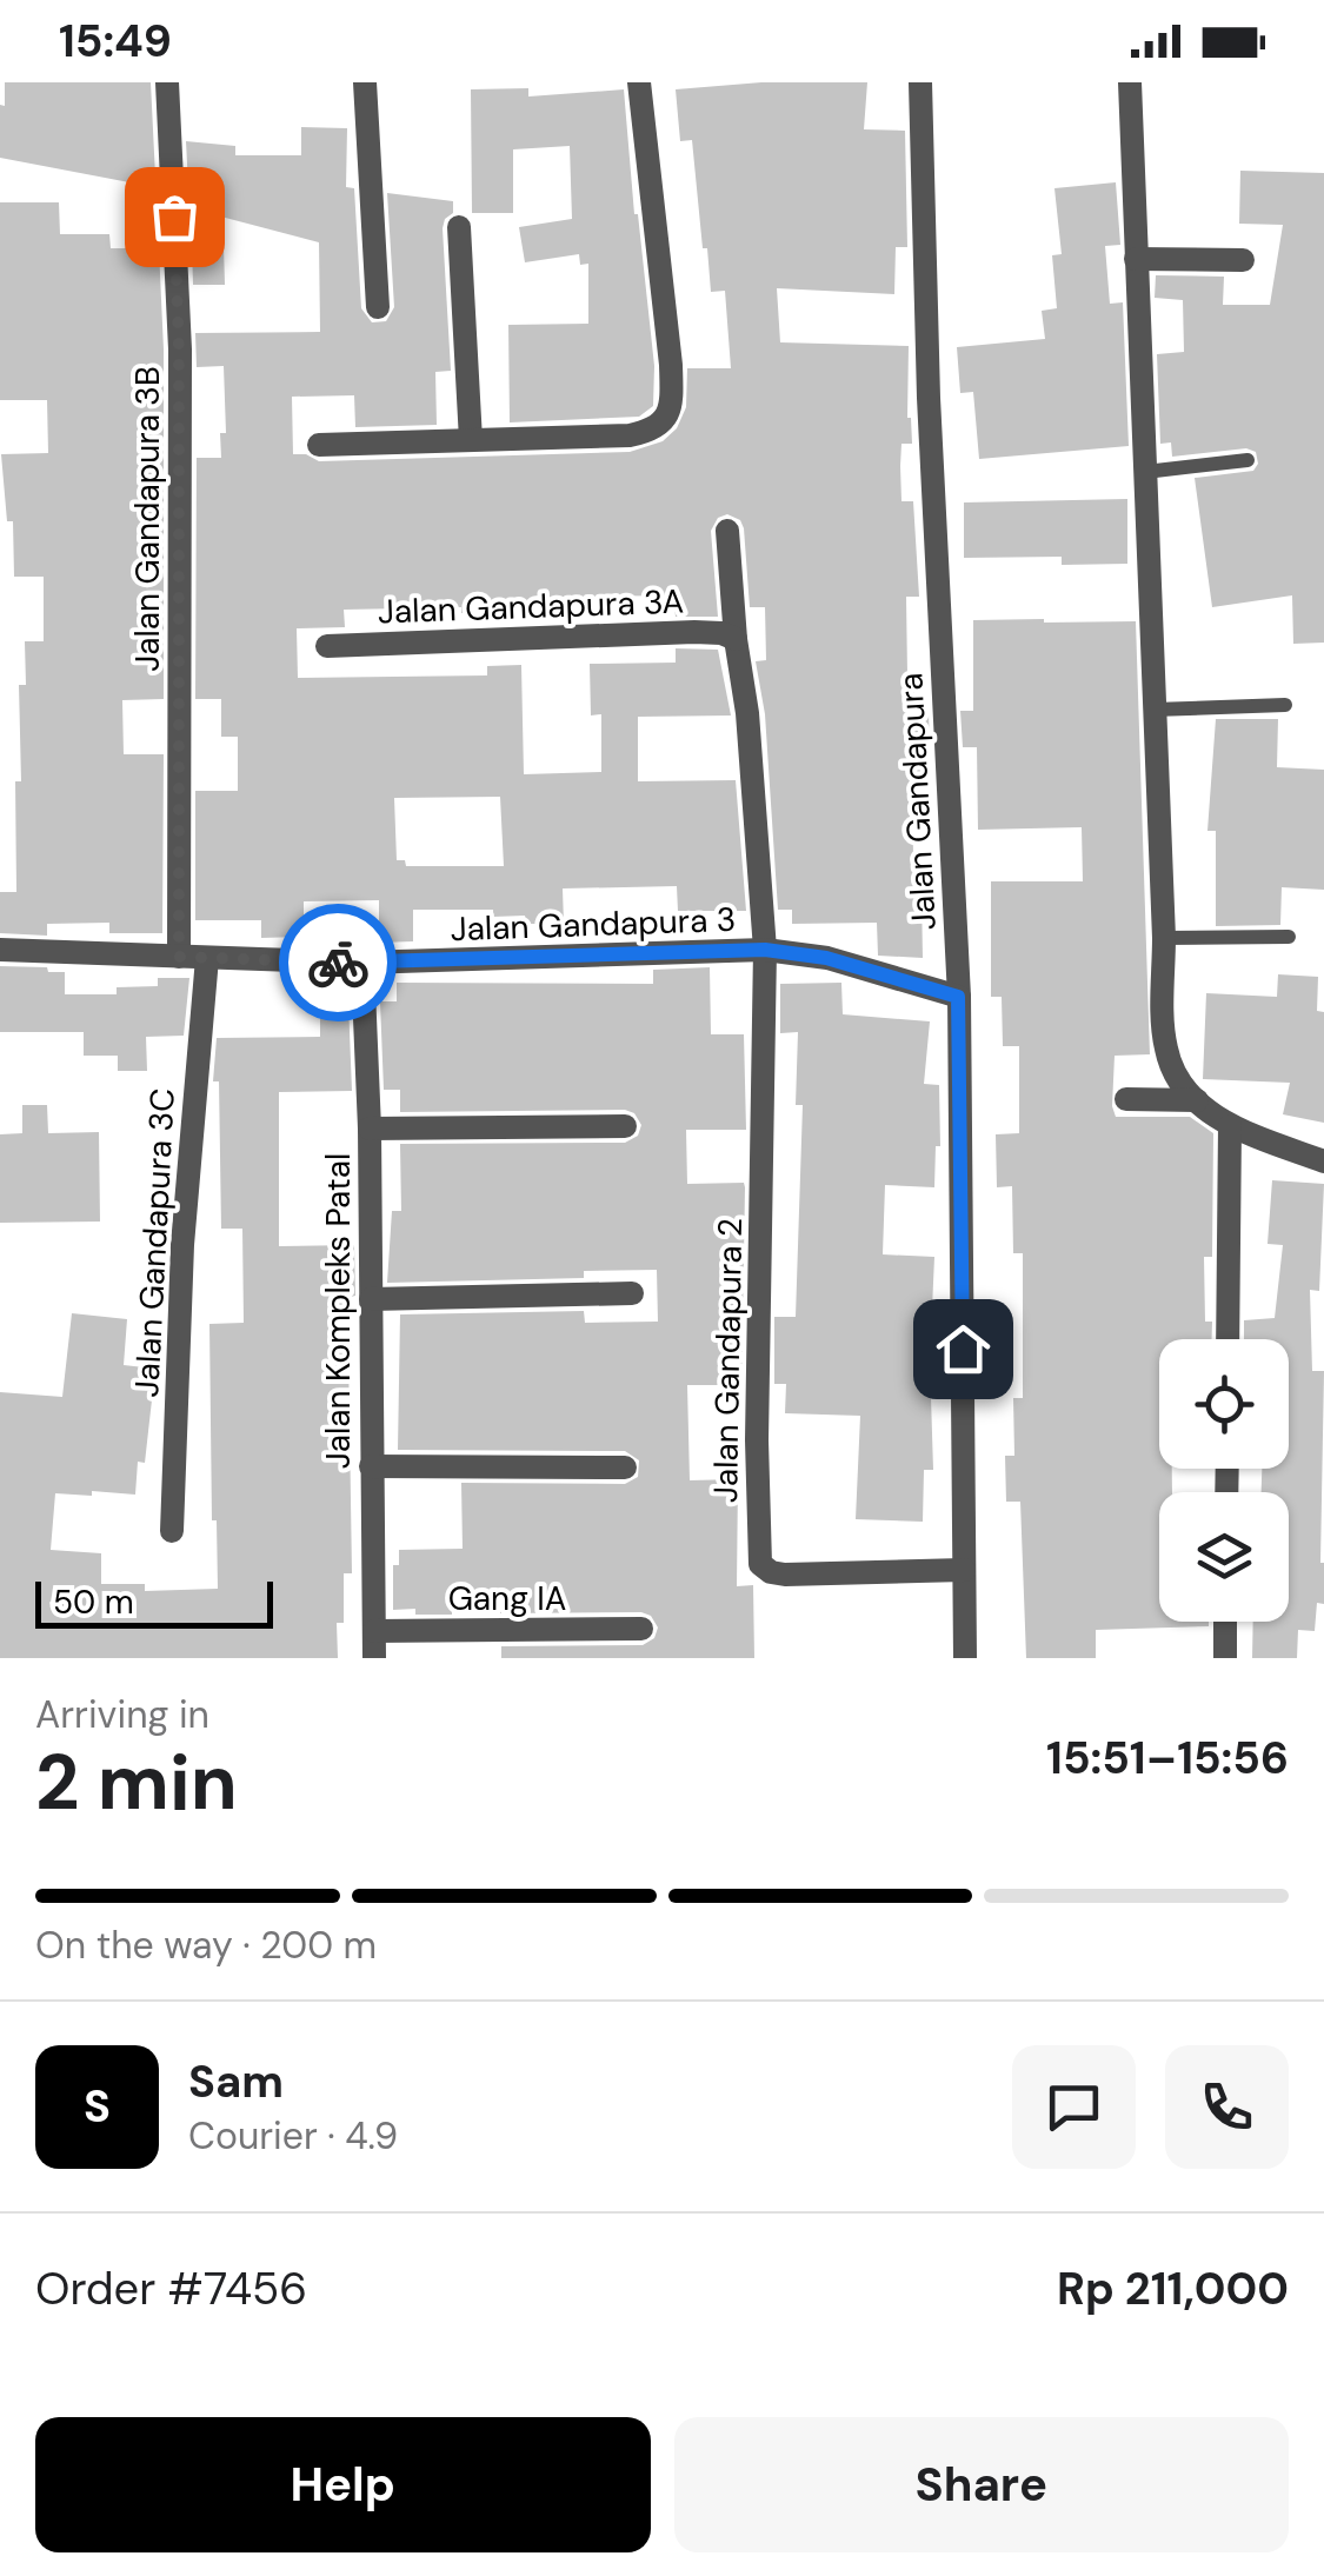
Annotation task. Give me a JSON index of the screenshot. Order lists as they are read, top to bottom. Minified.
{"streets":{"street":["Jalan Gandapura 3B","Jalan Gandapura 3A","Jalan Gandapura","Jalan Gandapura 3","Jalan Gandapura 3C","Jalan Kompleks Patal","Jalan Gandapura 2","Gang IA"]},"crossings":[["Jalan Gandapura 3B","Jalan Gandapura 3"],["Jalan Gandapura 3A","Jalan Gandapura 3"],["Jalan Gandapura","Jalan Gandapura 3"],["Jalan Gandapura","Jalan Gandapura 2"],["Jalan Gandapura 3","Jalan Gandapura 3C"],["Jalan Gandapura 3","Jalan Kompleks Patal"],["Jalan Gandapura 3","Jalan Gandapura 2"],["Jalan Kompleks Patal","Gang IA"]],"scale_bar":"50 m","page":{"status":"15:49","scale":"50 m","heading":["2 min","Arriving in","15:51–15:56"],"panel":["Sam","Courier · 4.9","Order #7456","Rp 211,000"],"bar":"On the way · 200 m","round":"S","buttons":["Help","Share"]}}
